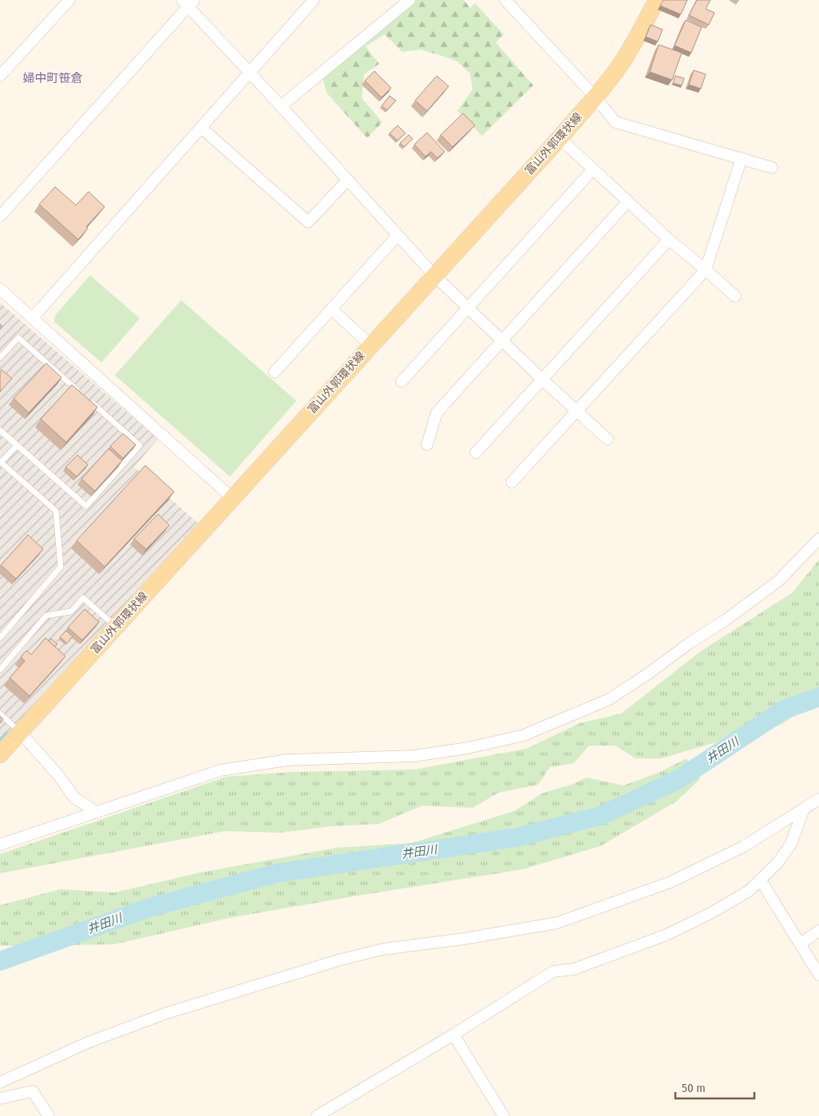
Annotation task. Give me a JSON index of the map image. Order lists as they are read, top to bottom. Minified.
{"streets":{"main road":["富山外郭環状線"]},"districts":["婦中町笹倉"],"water":["井田川"],"scale_bar":"50 m"}
